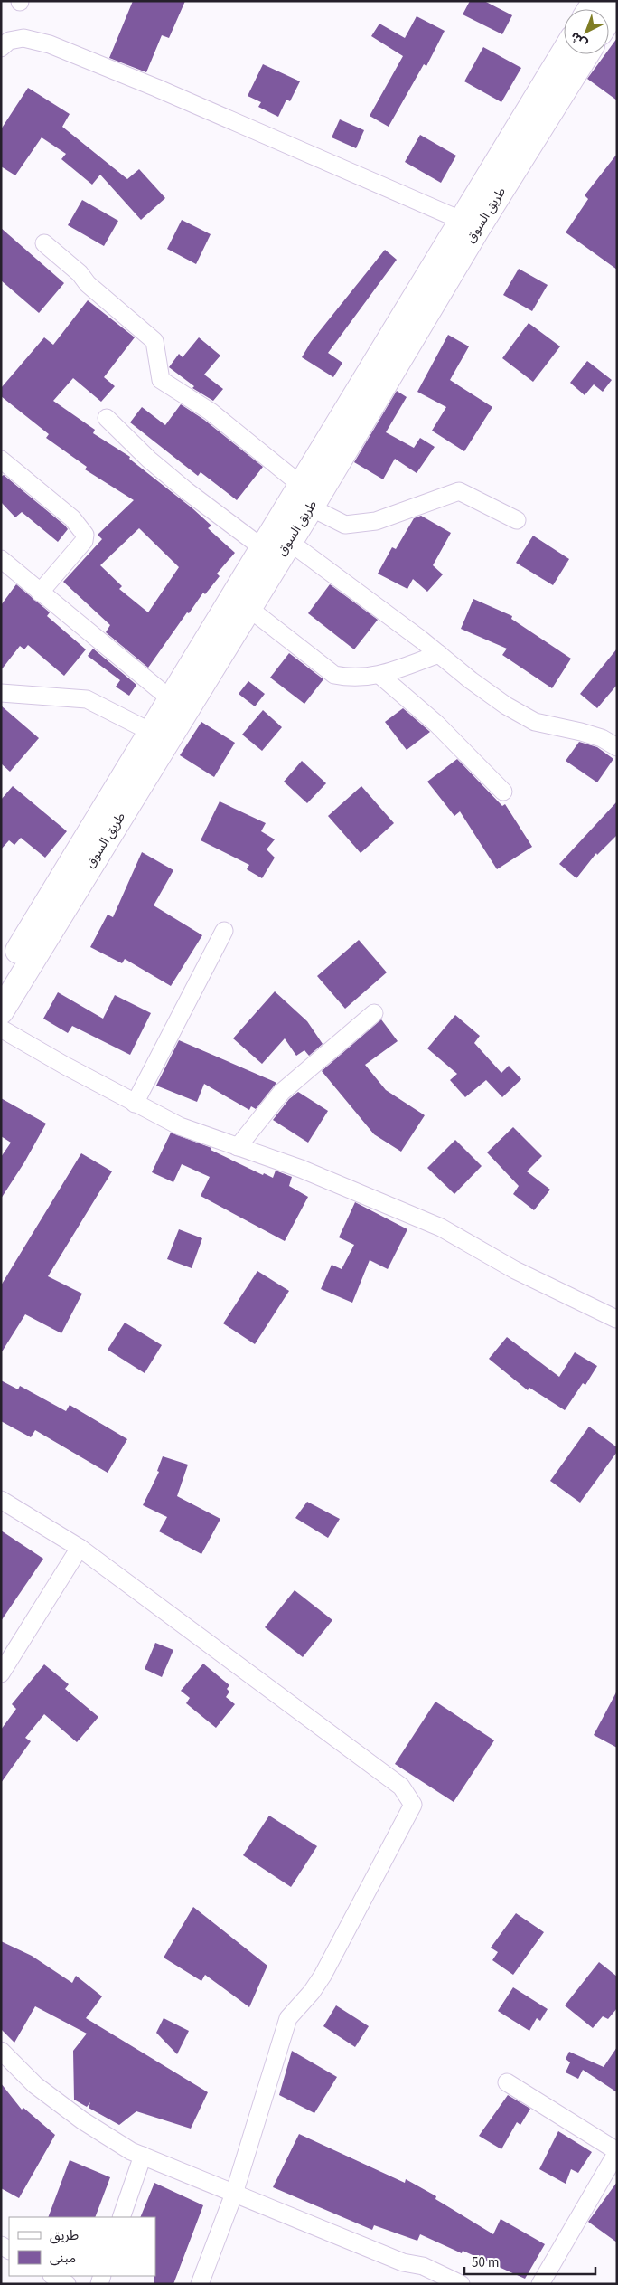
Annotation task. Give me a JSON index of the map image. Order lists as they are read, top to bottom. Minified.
{"streets":{"main road":["طريق السوق"]},"legend":["طريق","مبنى"],"scale_bar":"50 m","north":"bottom left"}
